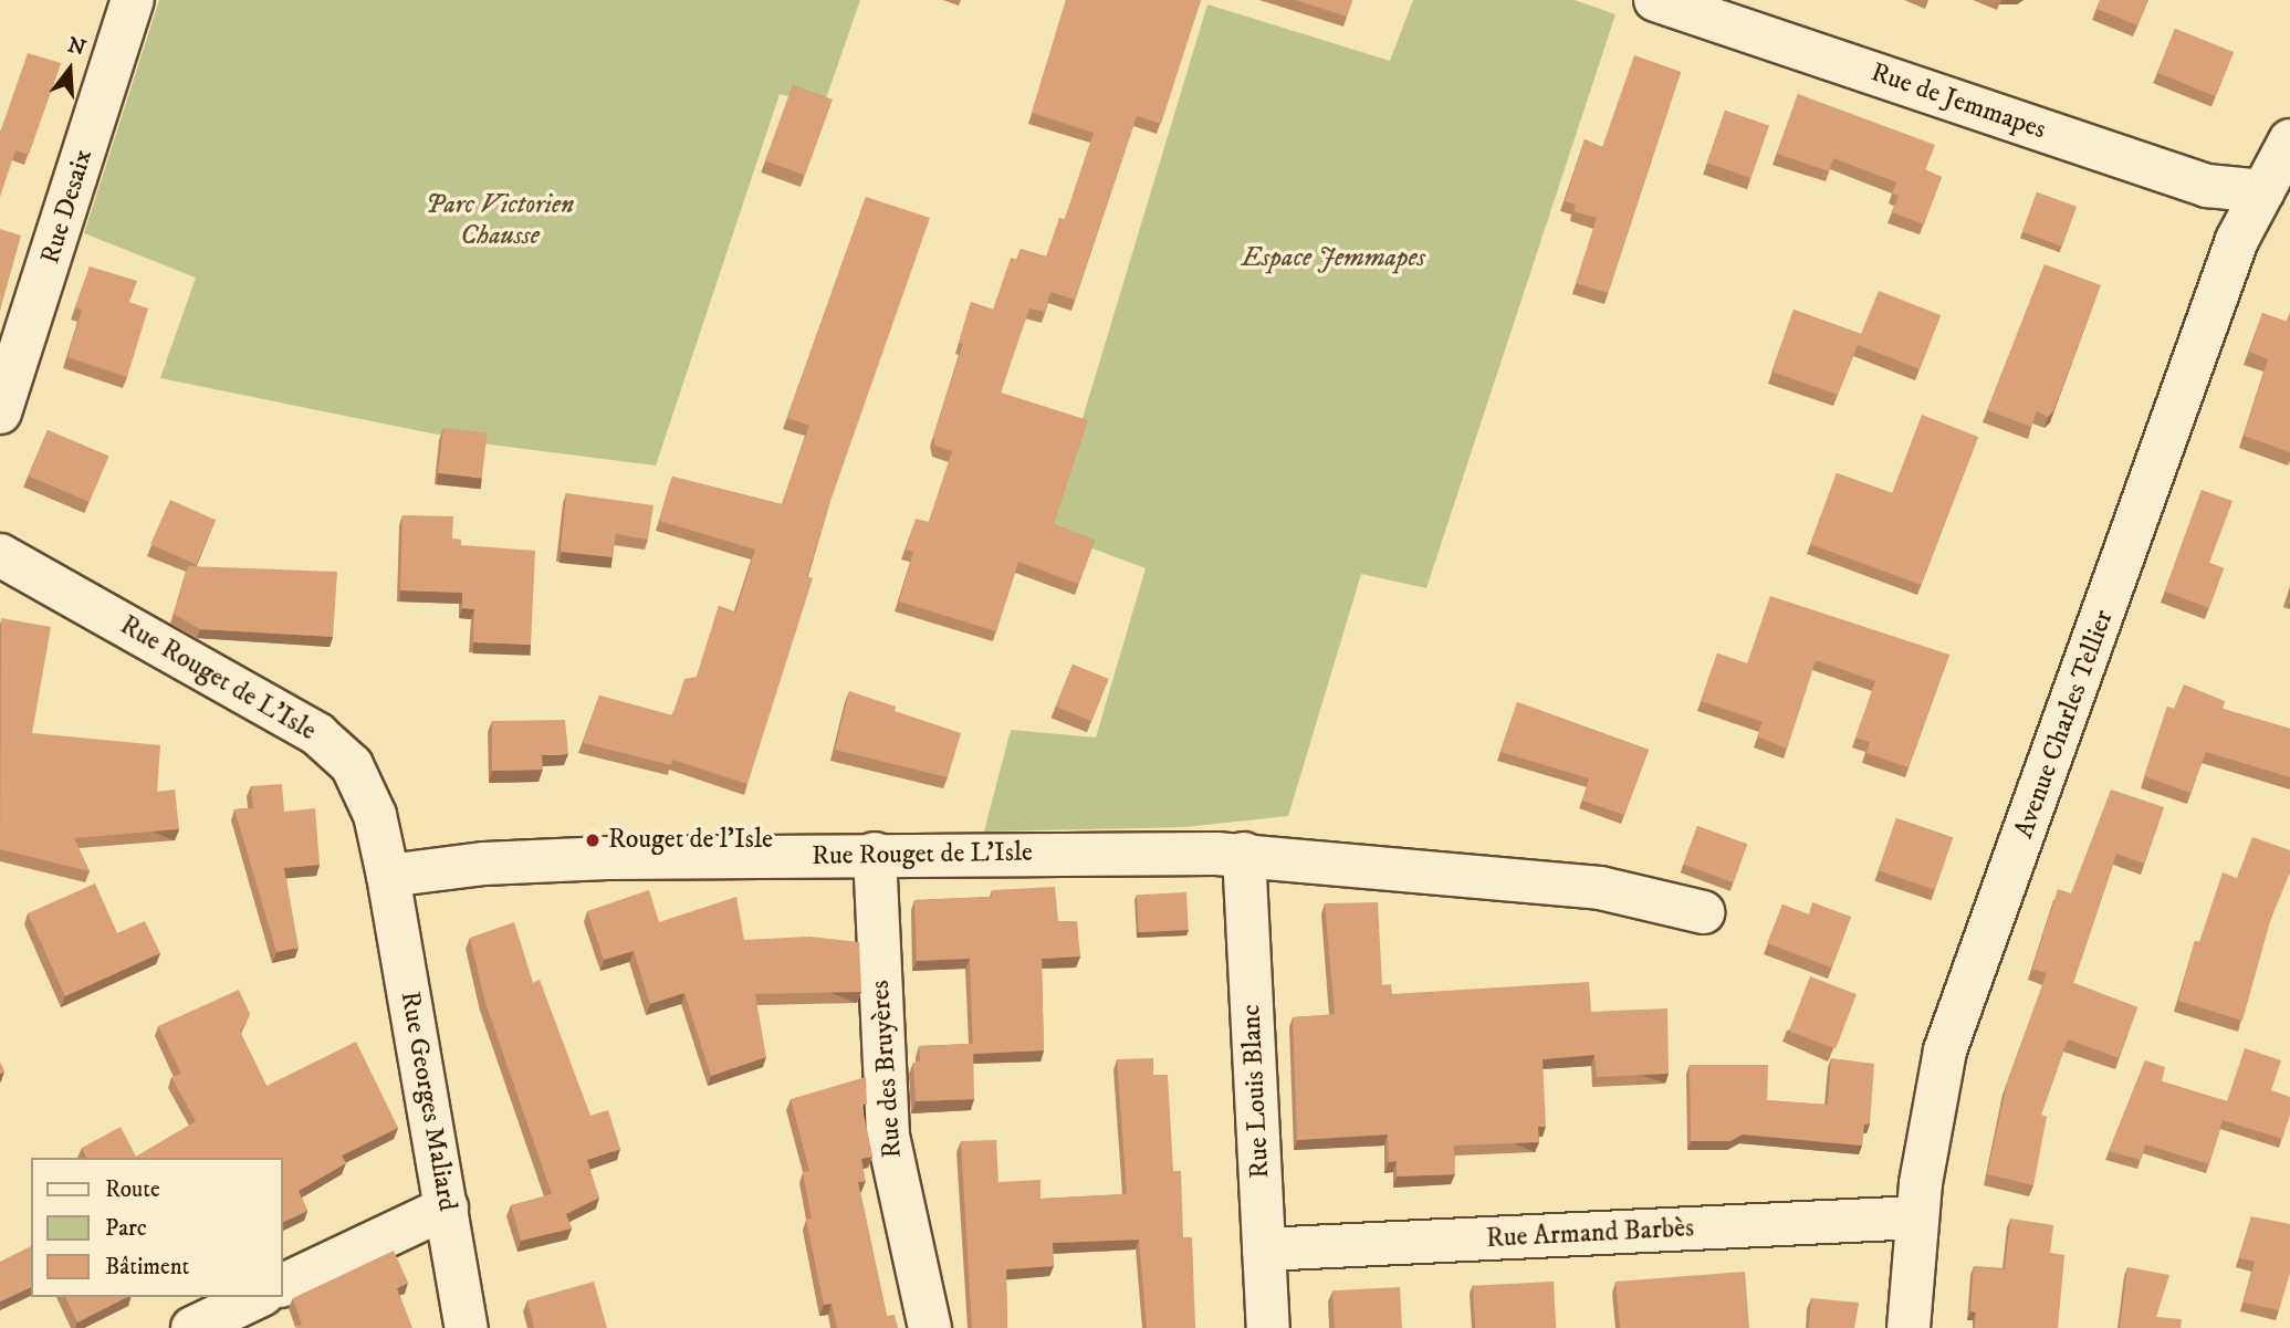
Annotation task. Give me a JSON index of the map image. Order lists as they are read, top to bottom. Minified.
{"streets":{"street":["Rue de Jemmapes","Rue Desaix","Rue Rouget de L'Isle","Avenue Charles Tellier","Rue des Bruyères","Rue Louis Blanc","Rue Georges Maliard","Rue Armand Barbès"]},"crossings":[["Rue de Jemmapes","Avenue Charles Tellier"],["Rue Rouget de L'Isle","Rue des Bruyères"],["Rue Rouget de L'Isle","Rue Louis Blanc"],["Rue Rouget de L'Isle","Rue Georges Maliard"],["Avenue Charles Tellier","Rue Armand Barbès"],["Rue Louis Blanc","Rue Armand Barbès"]],"parks":["Parc Victorien Chausse","Espace Jemmapes"],"places":["Rouget de l'Isle"],"legend":["Route","Parc","Bâtiment"],"north":"top"}
